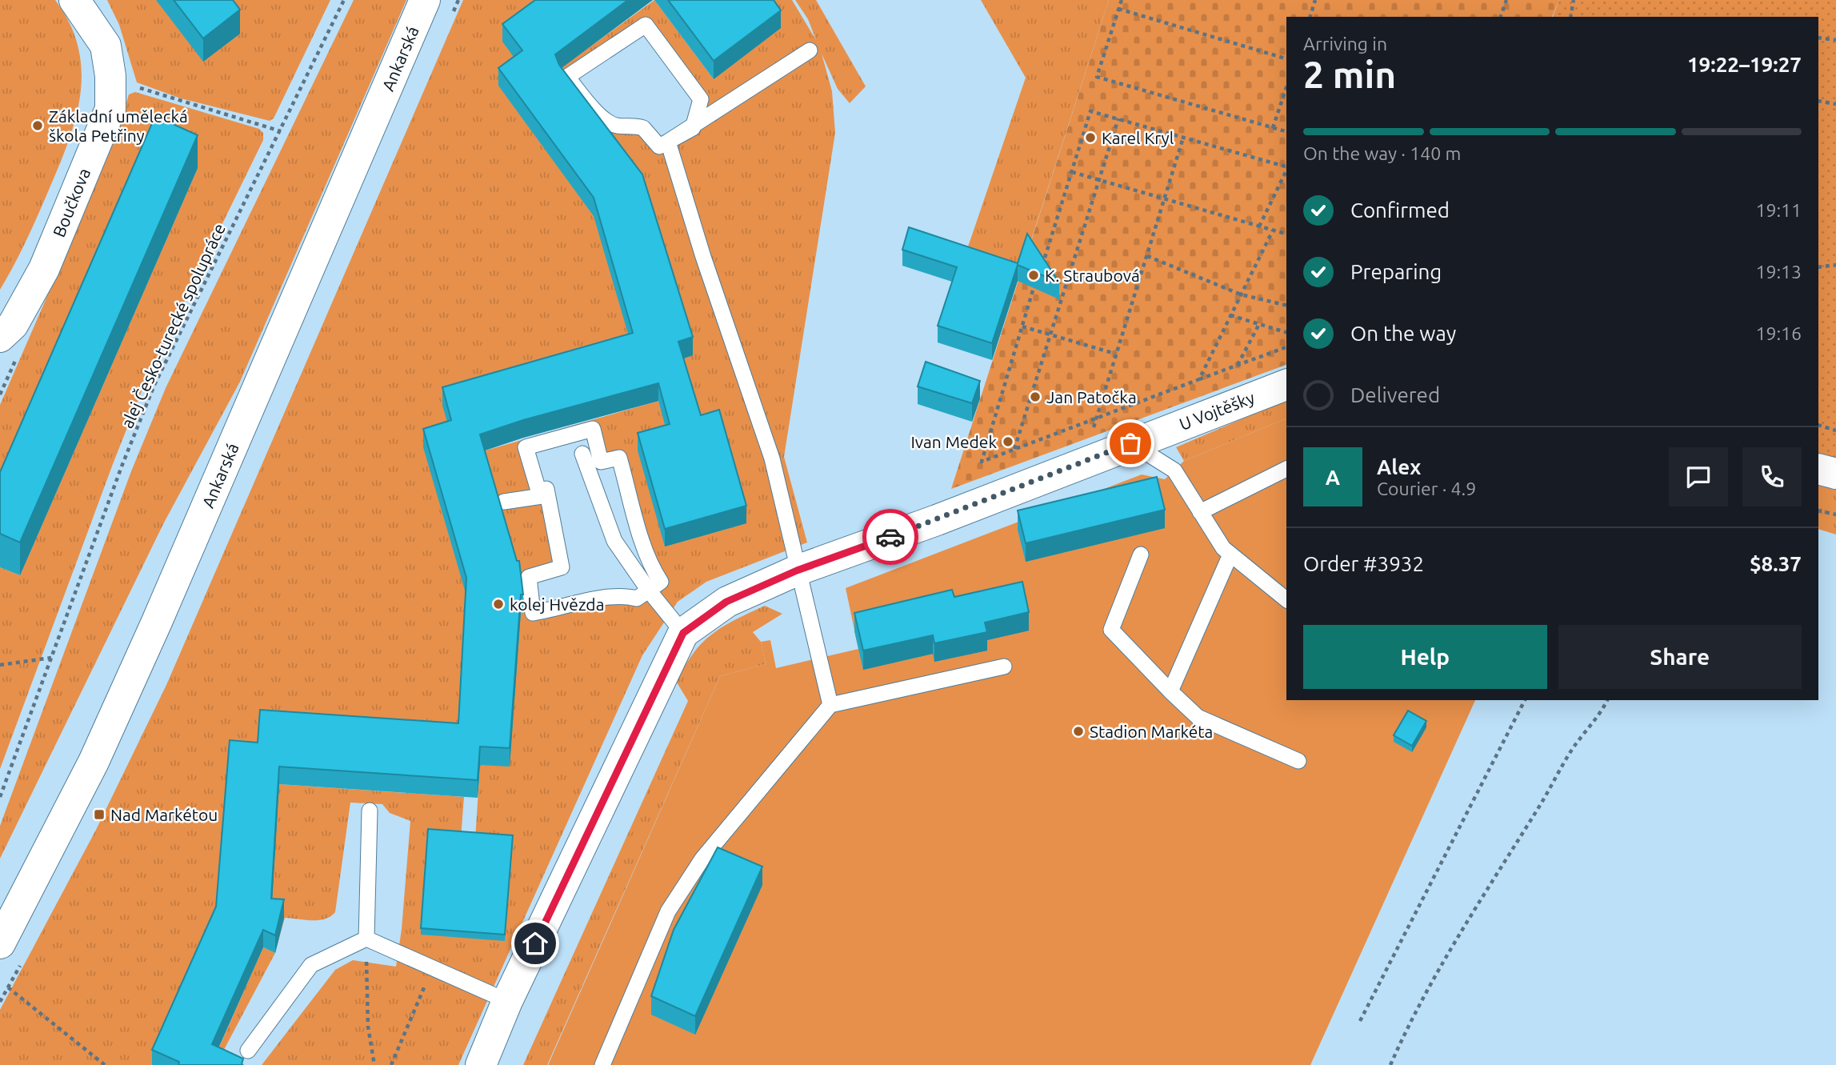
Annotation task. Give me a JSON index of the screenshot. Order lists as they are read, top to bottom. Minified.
{"streets":{"street":["Ankarská","Boučkova","U Vojtěšky"],"path":["alej Česko-turecké spolupráce"]},"places":{"other":["Základní umělecká škola Petřiny","Karel Kryl","K. Straubová","Jan Patočka","Ivan Medek","kolej Hvězda","Stadion Markéta"],"transit":["Nad Markétou"]},"page":{"heading":["2 min","Arriving in","19:22–19:27"],"panel":["Alex","Courier · 4.9","Order #3932","$8.37"],"bar":"On the way · 140 m","list":[["Confirmed","19:11"],["Preparing","19:13"],["On the way","19:16"],"Delivered"],"round":"A","buttons":["Help","Share"]}}
